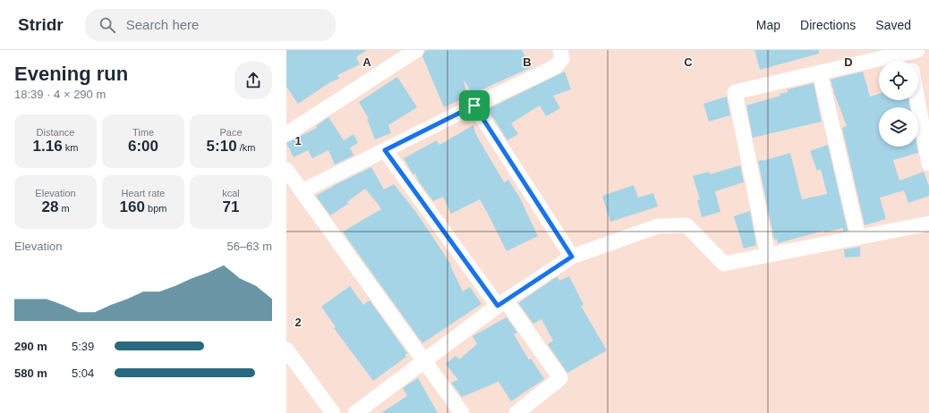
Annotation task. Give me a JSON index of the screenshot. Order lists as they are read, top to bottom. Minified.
{"page":{"header":"Stridr","search":"Search here","nav":["Map","Directions","Saved"],"heading":["Evening run","18:39 · 4 × 290 m"],"stats":[["Distance","1.16 km"],["Time","6:00"],["Pace","5:10 /km"],["Elevation","28 m"],["Heart rate","160 bpm"],["kcal","71"]],"chart":["Elevation","56–63 m"],"list":[{"name":"290 m","note":"5:39"},{"name":"580 m","note":"5:04"}]},"grid":{"columns":["A","B","C","D"],"rows":["1","2"]}}
